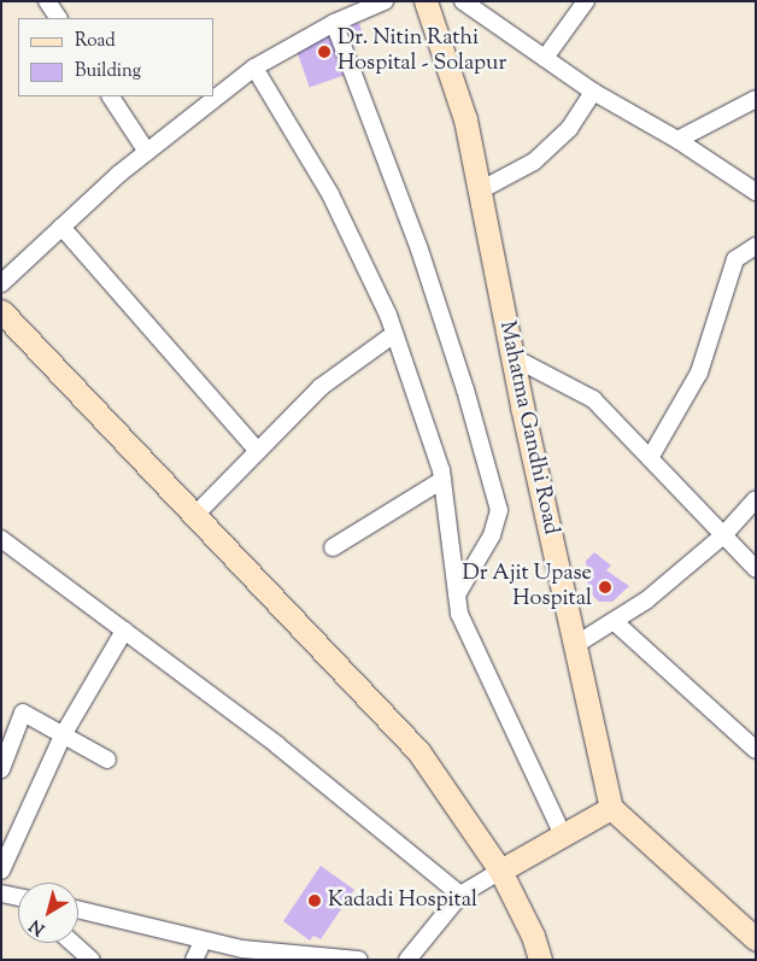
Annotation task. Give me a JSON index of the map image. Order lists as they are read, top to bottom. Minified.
{"streets":{"street":["Mahatma Gandhi Road"]},"places":["Dr. Nitin Rathi Hospital - Solapur","Dr Ajit Upase Hospital","Kadadi Hospital"],"legend":["Road","Building"],"north":"bottom left"}
